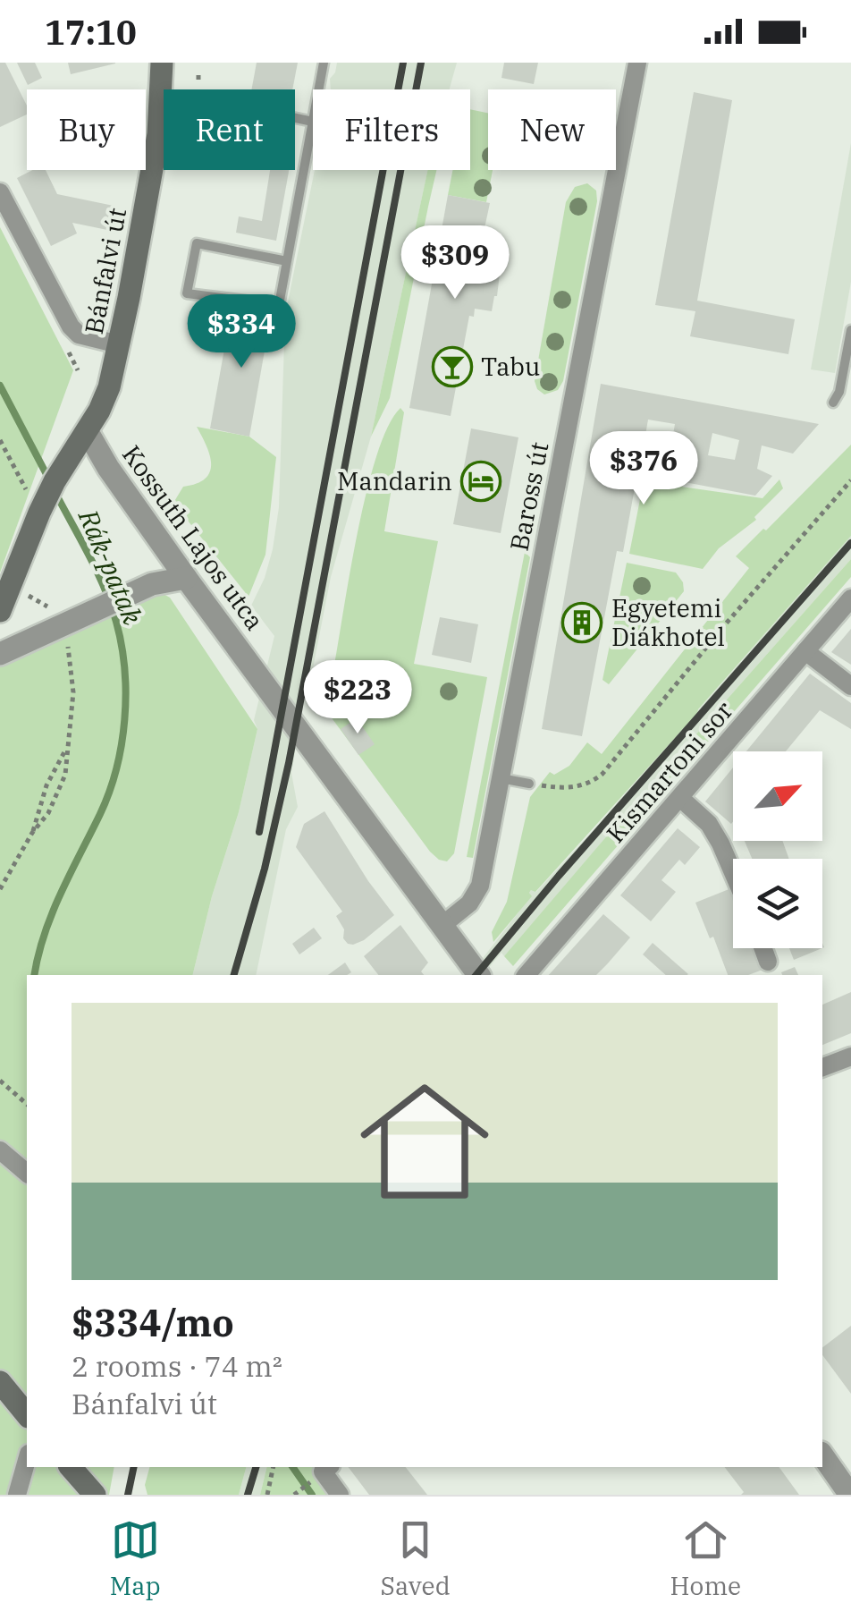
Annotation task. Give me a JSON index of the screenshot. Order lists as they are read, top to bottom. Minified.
{"streets":{"main road":["Bánfalvi út"],"street":["Baross út","Kossuth Lajos utca","Kismartoni sor"]},"crossings":[["Bánfalvi út","Kossuth Lajos utca"],["Baross út","Kossuth Lajos utca"]],"water":["Rák-patak"],"places":{"bar":["Tabu"],"hotel":["Mandarin"],"building":["Egyetemi Diákhotel"]},"north":"top right","page":{"status":"17:10","chip":["Buy","Rent","Filters","New"],"price":["$309","$334","$376","$223"],"list":[{"name":"$334/mo","note":"2 rooms · 74 m² · Bánfalvi út"}],"tabs":["Map","Saved","Home"]}}
